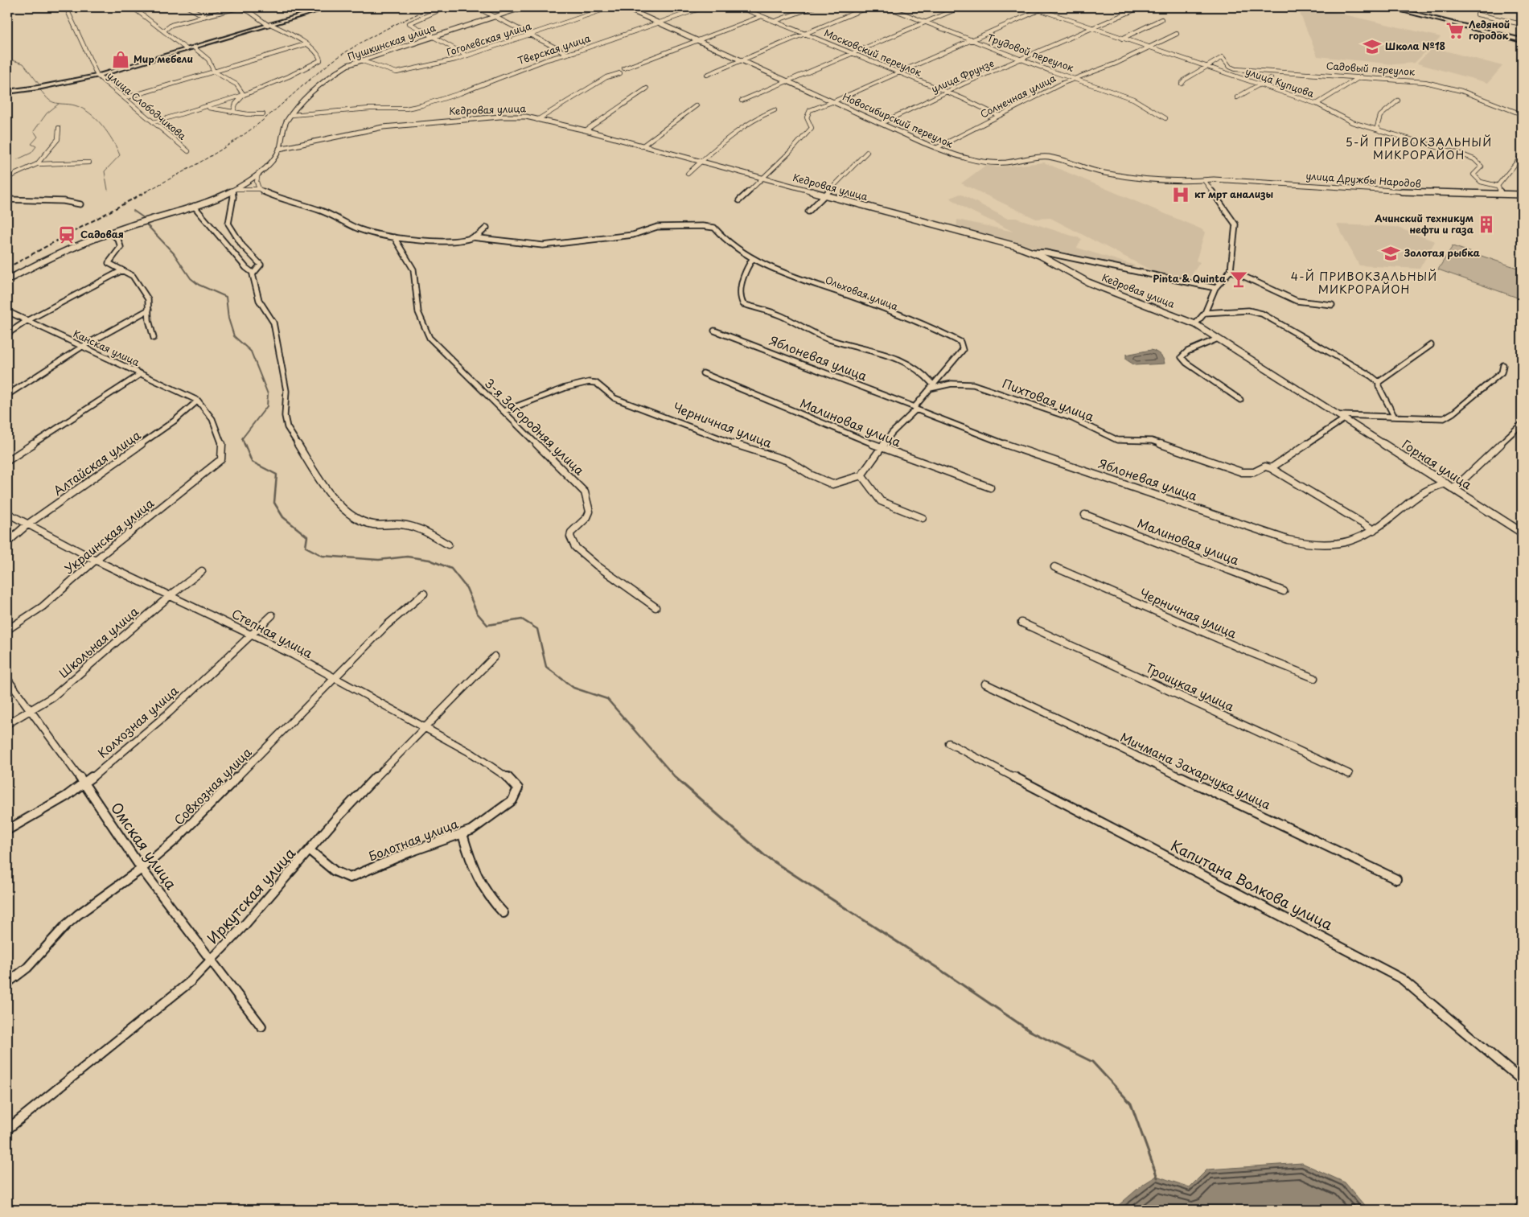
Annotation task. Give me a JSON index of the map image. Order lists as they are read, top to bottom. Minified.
{"streets":{"street":["Гоголевская улица","Пушкинская улица","Тверская улица","Московский переулок","Трудовой переулок","Садовый переулок","улица Фрунзе","улица Купцова","Солнечная улица","улица Слободчикова","Кедровая улица","Новосибирский переулок","улица Дружбы Народов","Ольховая улица","Канская улица","Яблоневая улица","Пихтовая улица","Малиновая улица","Черничная улица","3-я Загородняя улица","Алтайская улица","Горная улица","Украинская улица","Степная улица","Школьная улица","Троицкая улица","Колхозная улица","Мичмана Захарчука улица","Совхозная улица","Болотная улица","Омская улица","Капитана Волкова улица","Иркутская улица"]},"crossings":[["Гоголевская улица","Пушкинская улица"],["Пушкинская улица","Тверская улица"],["Пушкинская улица","Кедровая улица"],["Тверская улица","Новосибирский переулок"],["Московский переулок","улица Фрунзе"],["Московский переулок","Солнечная улица"],["Трудовой переулок","улица Фрунзе"],["Трудовой переулок","Солнечная улица"],["Садовый переулок","улица Купцова"],["улица Фрунзе","улица Купцова"],["улица Фрунзе","Новосибирский переулок"],["улица Купцова","Солнечная улица"],["Солнечная улица","Новосибирский переулок"],["Кедровая улица","Горная улица"],["Новосибирский переулок","улица Дружбы Народов"],["Ольховая улица","Пихтовая улица"],["Ольховая улица","3-я Загородняя улица"],["Канская улица","Алтайская улица"],["Канская улица","Украинская улица"],["Яблоневая улица","Горная улица"],["Черничная улица","3-я Загородняя улица"],["Алтайская улица","Украинская улица"],["Алтайская улица","Степная улица"],["Украинская улица","Степная улица"],["Степная улица","Школьная улица"],["Степная улица","Колхозная улица"],["Степная улица","Совхозная улица"],["Степная улица","Болотная улица"],["Степная улица","Иркутская улица"],["Школьная улица","Омская улица"],["Колхозная улица","Омская улица"],["Совхозная улица","Омская улица"],["Болотная улица","Иркутская улица"],["Омская улица","Иркутская улица"]],"districts":["5-Й ПРИВОКЗАЛЬНЫЙ МИКРОРАЙОН","4-Й ПРИВОКЗАЛЬНЫЙ МИКРОРАЙОН"],"places":{"supermarket":["Ледяной городок"],"school or university":["Школа №18","Золотая рыбка"],"shop":["Мир мебели"],"hospital":["кт мрт анализы"],"building":["Ачинский техникум нефти и газа"],"station":["Садовая"],"bar":["Pinta & Quinta"]}}
